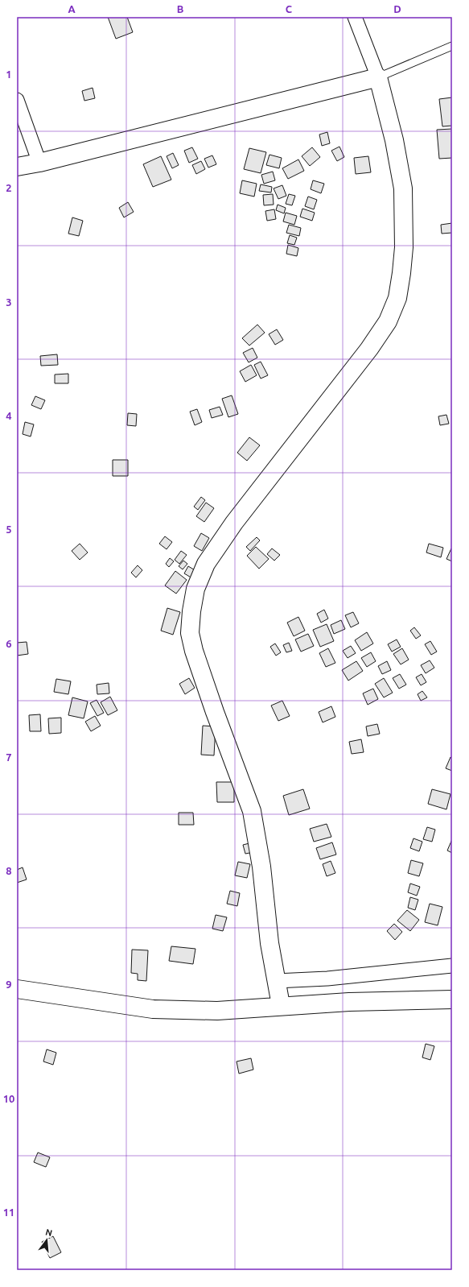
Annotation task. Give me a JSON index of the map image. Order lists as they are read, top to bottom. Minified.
{"north":"top","grid":{"columns":["A","B","C","D"],"rows":["1","2","3","4","5","6","7","8","9","10","11"]}}
